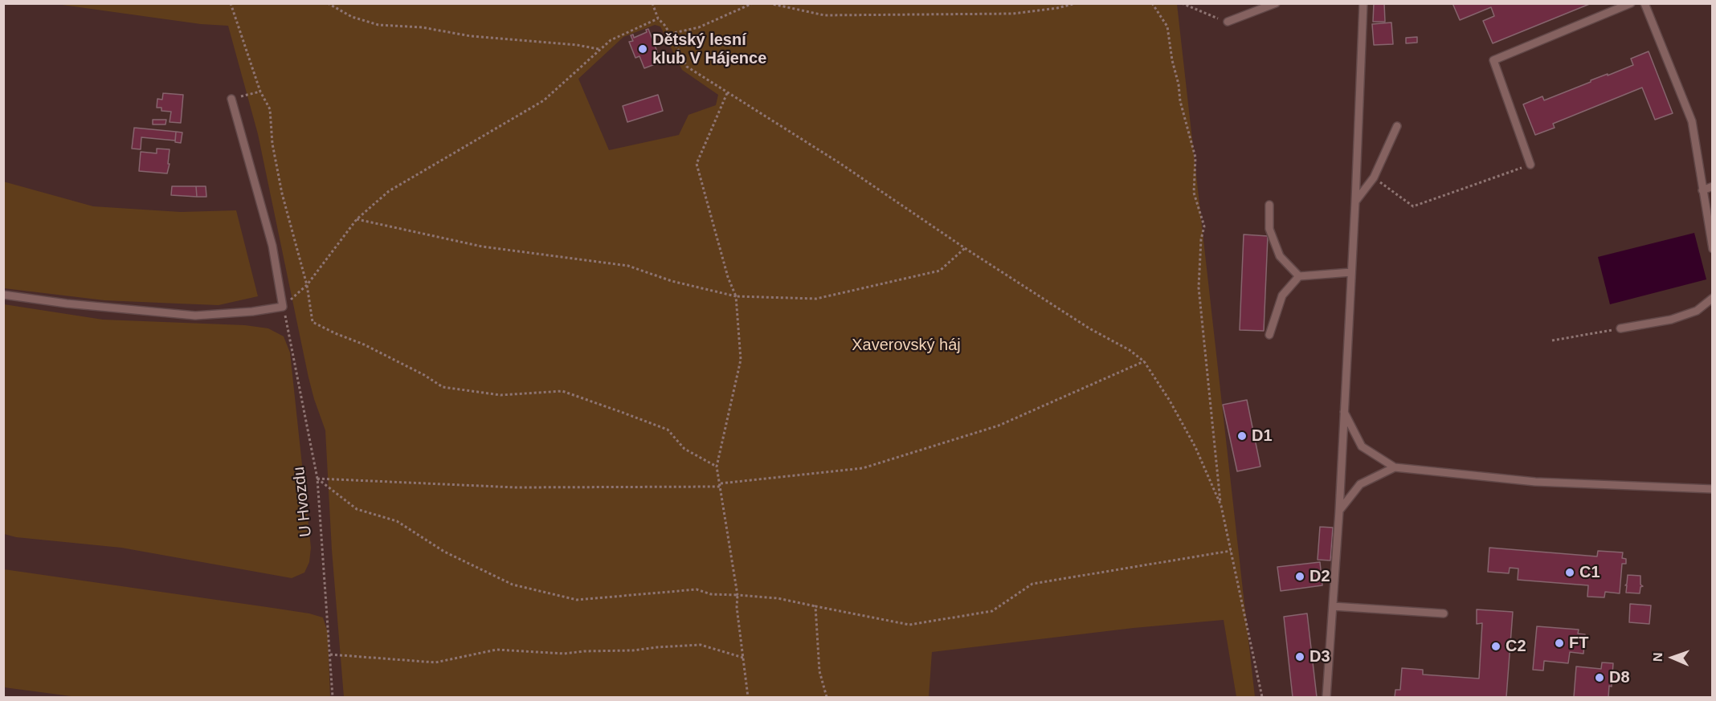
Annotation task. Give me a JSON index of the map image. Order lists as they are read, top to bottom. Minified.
{"streets":{"path":["U Hvozdu"]},"parks":["Xaverovský háj"],"places":["Dětský lesní klub V Hájence","D1","C1","D2","FT","C2","D3","D8"],"north":"left"}
